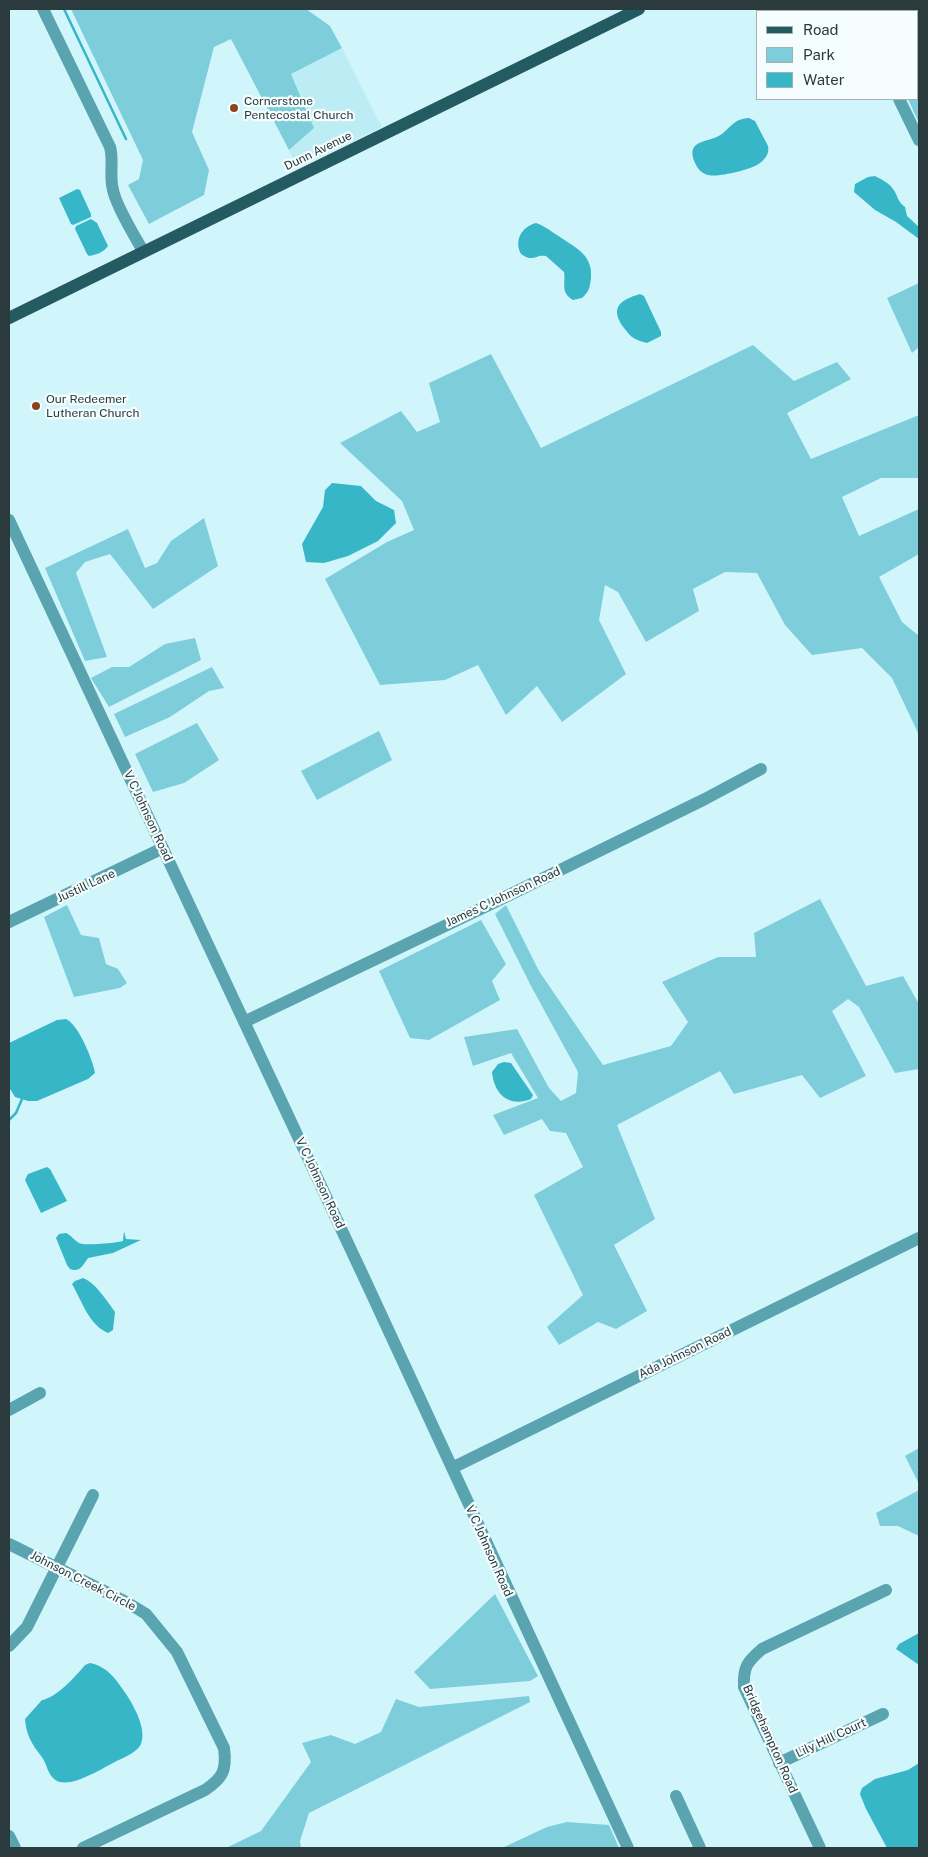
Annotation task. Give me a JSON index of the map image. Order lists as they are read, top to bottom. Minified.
{"streets":{"main road":["Dunn Avenue"],"street":["V C Johnson Road","Justill Lane","James C Johnson Road","Ada Johnson Road","Johnson Creek Circle","Lily Hill Court","Bridgehampton Road"]},"crossings":[["V C Johnson Road","Justill Lane"],["V C Johnson Road","James C Johnson Road"],["V C Johnson Road","Ada Johnson Road"],["Lily Hill Court","Bridgehampton Road"]],"places":["Cornerstone Pentecostal Church","Our Redeemer Lutheran Church"],"legend":["Road","Park","Water"]}
